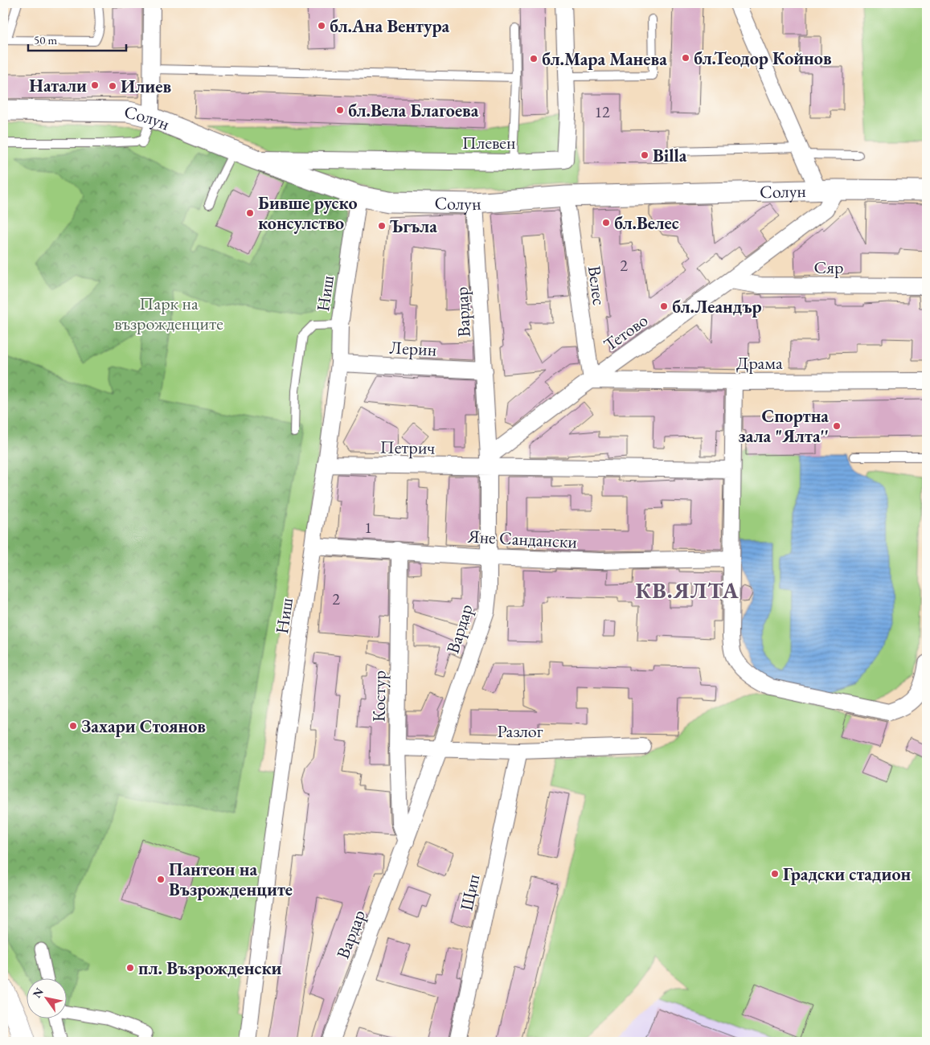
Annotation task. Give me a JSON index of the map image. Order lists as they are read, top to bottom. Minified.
{"streets":{"street":["Солун","Плевен","Сяр","Велес","Ниш","Вардар","Тетово","Лерин","Драма","Петрич","Яне Сандански","Костур","Разлог","Щип"]},"crossings":[["Солун","Плевен"],["Солун","Велес"],["Солун","Ниш"],["Солун","Вардар"],["Солун","Тетово"],["Сяр","Тетово"],["Велес","Тетово"],["Велес","Драма"],["Ниш","Лерин"],["Ниш","Петрич"],["Ниш","Яне Сандански"],["Вардар","Тетово"],["Вардар","Лерин"],["Вардар","Петрич"],["Вардар","Яне Сандански"],["Вардар","Костур"],["Вардар","Разлог"],["Тетово","Драма"],["Тетово","Петрич"],["Яне Сандански","Костур"],["Костур","Разлог"],["Разлог","Щип"]],"districts":["КВ.ЯЛТА"],"parks":["Парк на възрожденците"],"places":["бл.Ана Вентура","бл.Теодор Койнов","бл.Мара Манева","Натали","Илиев","бл.Вела Благоева","Billa","Бивше руско консулство","бл.Велес","Ъгъла","бл.Леандър","Спортна зала \"Ялта''","Захари Стоянов","Градски стадион","Пантеон на Възрожденците","пл. Възрожденски"],"house_numbers":["12","2","1","2"],"scale_bar":"50 m","north":"top left"}
